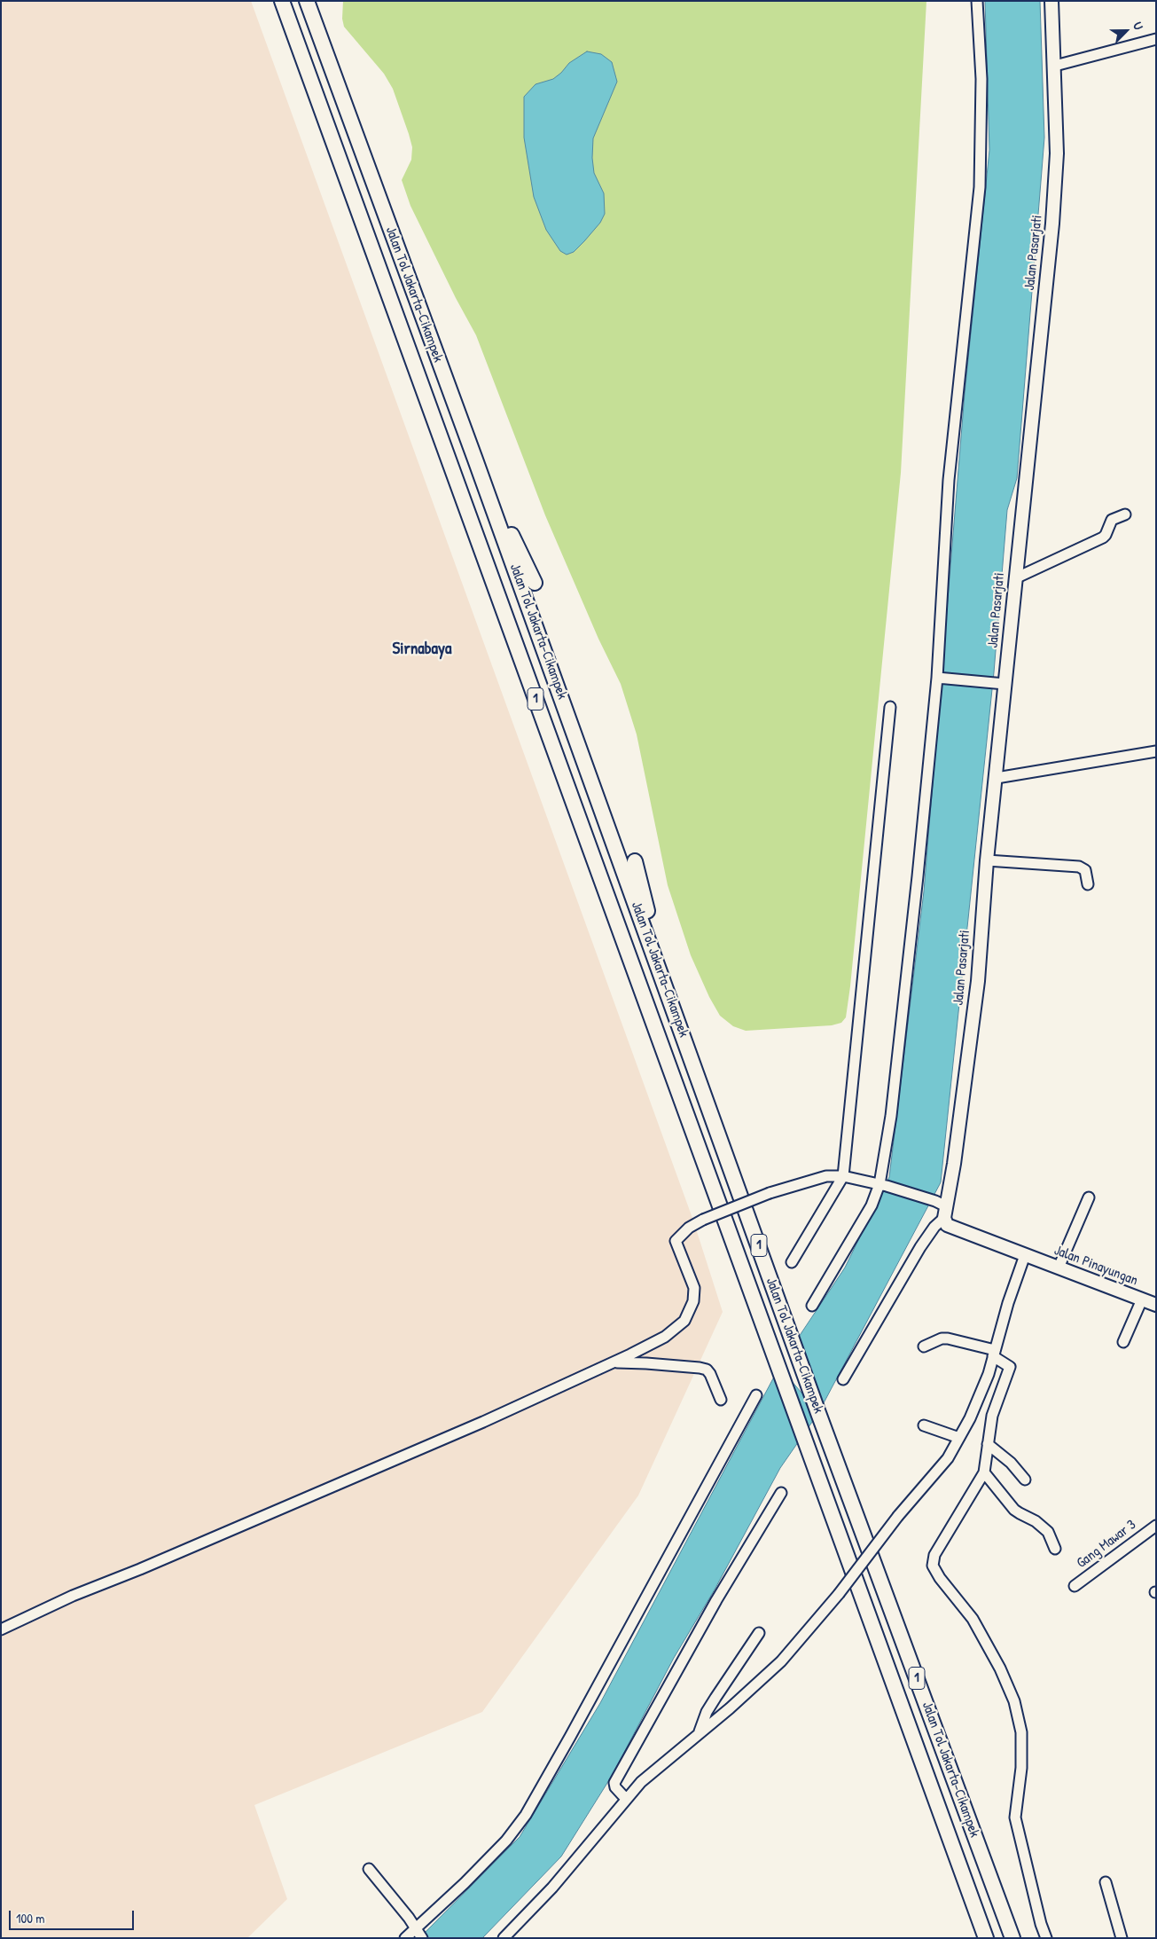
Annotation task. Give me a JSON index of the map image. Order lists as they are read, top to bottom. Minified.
{"streets":{"highway":["Jalan Tol Jakarta–Cikampek","1"],"main road":["Jalan Pasarjati","Jalan Pinayungan"],"street":["Gang Mawar 3"]},"crossings":[["Jalan Pasarjati","Jalan Pinayungan"]],"districts":["Sirnabaya"],"scale_bar":"100 m","north":"top right"}
